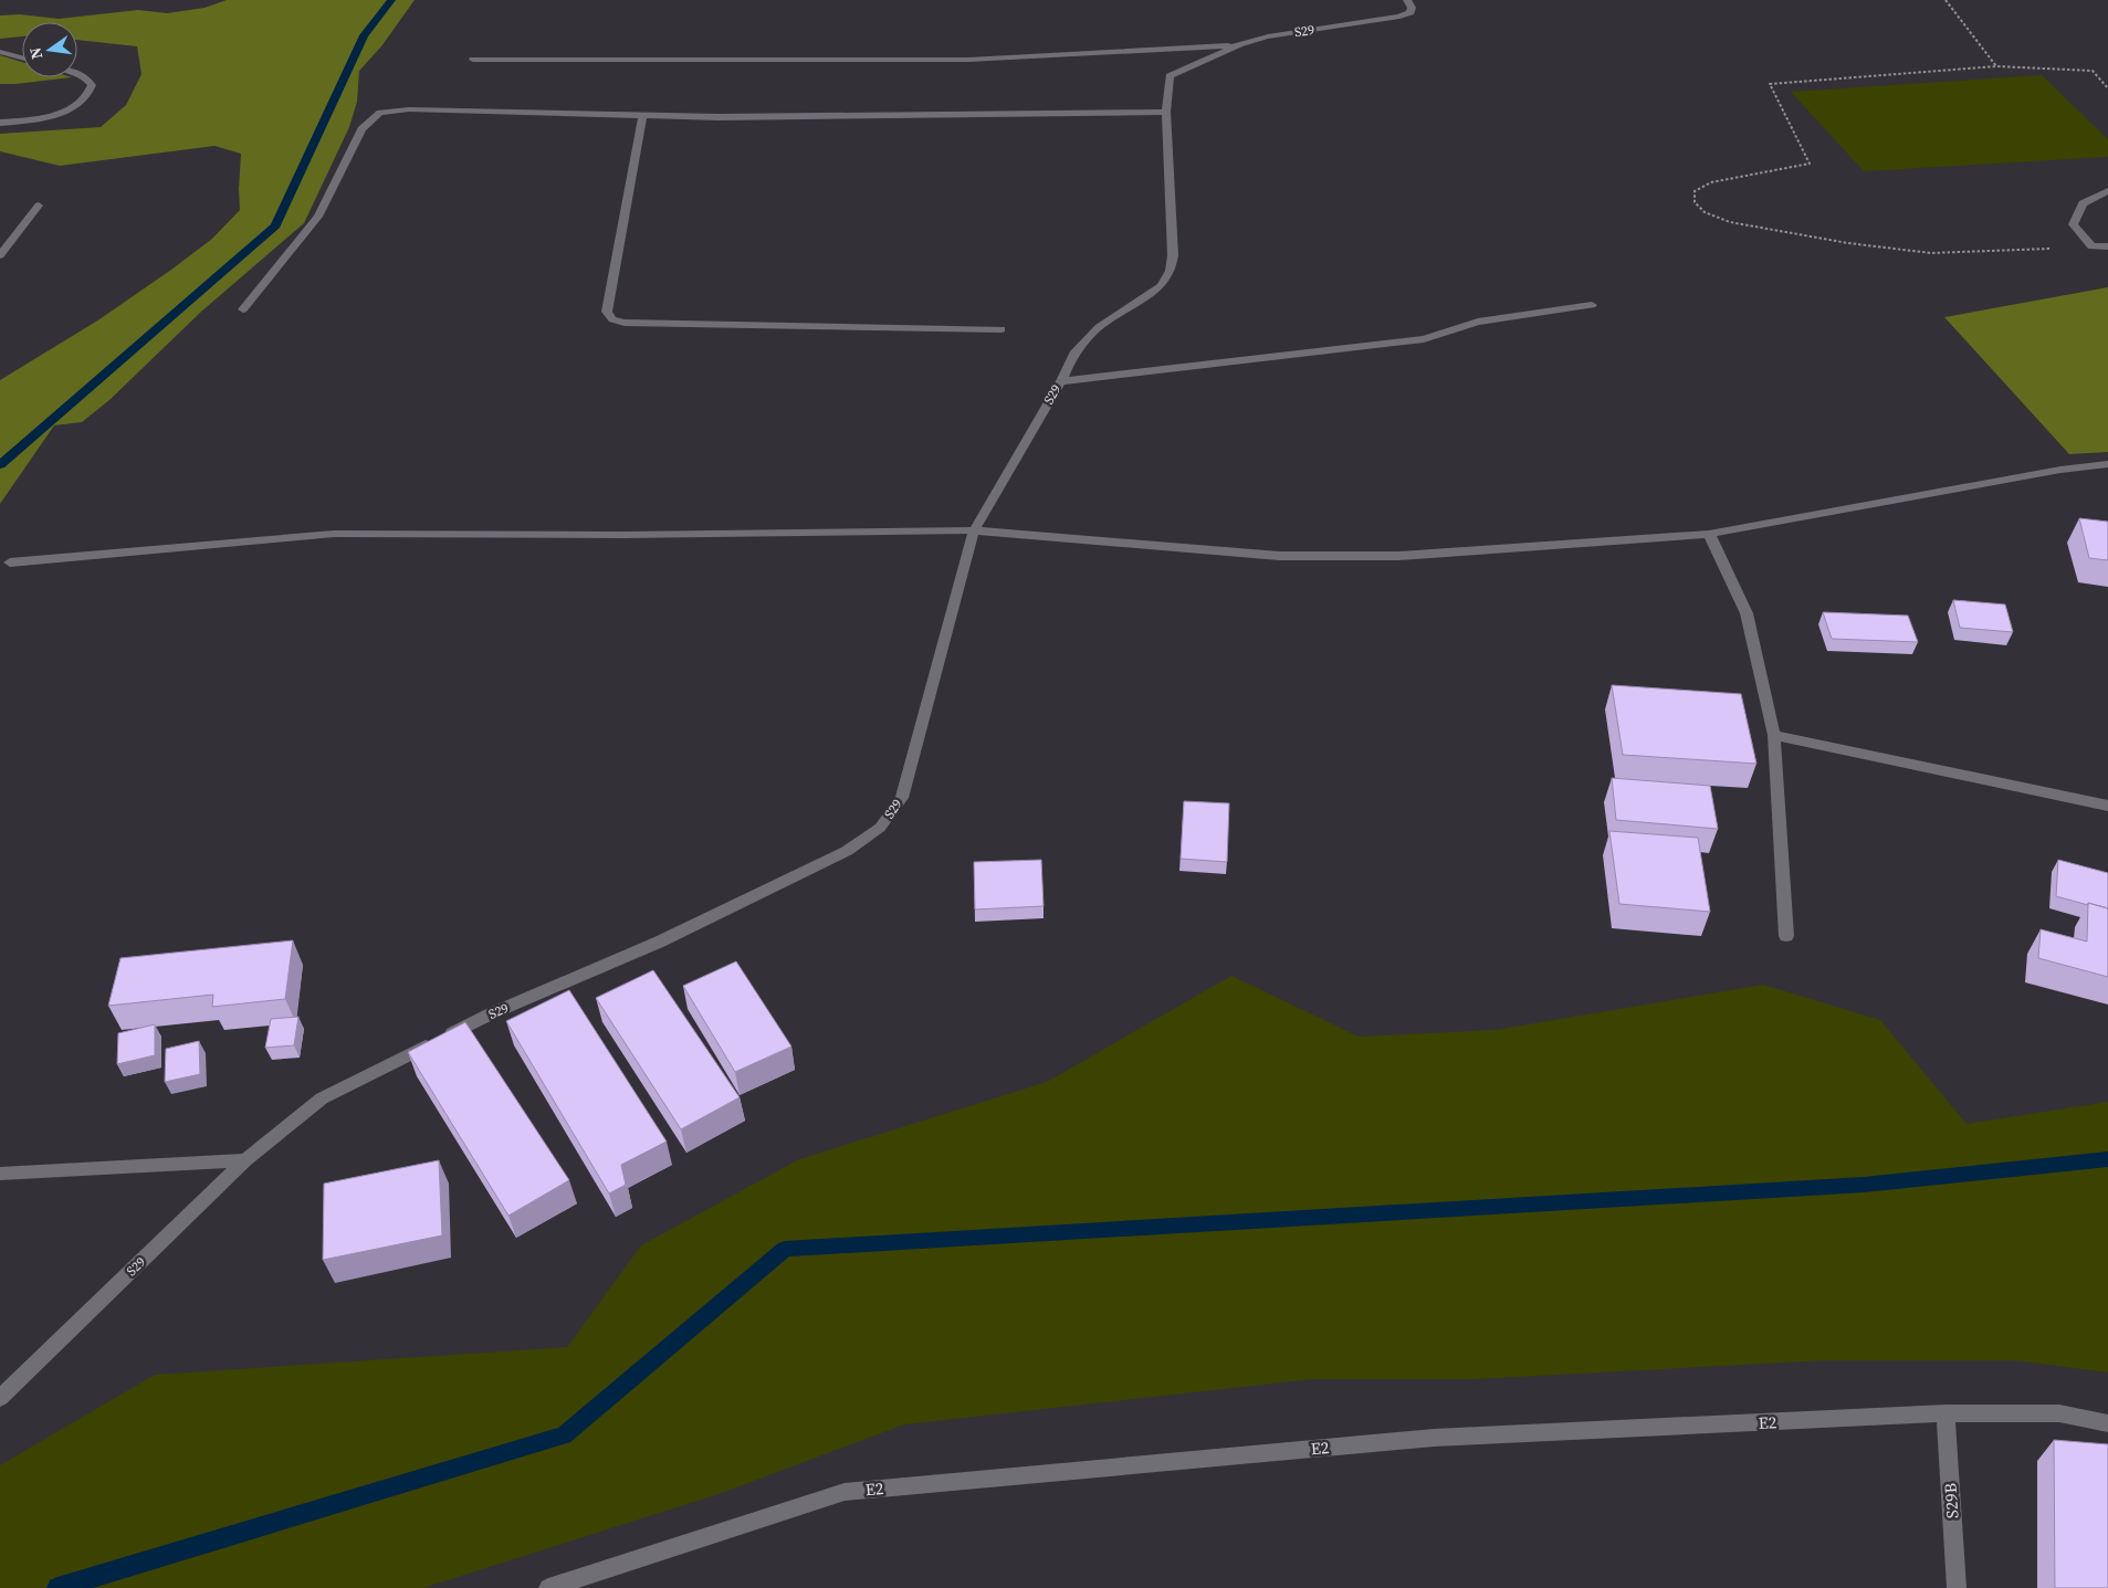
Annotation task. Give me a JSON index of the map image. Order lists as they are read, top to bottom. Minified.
{"streets":{"street":["S29","E2","S29B"]},"crossings":[["E2","S29B"]],"north":"left"}
